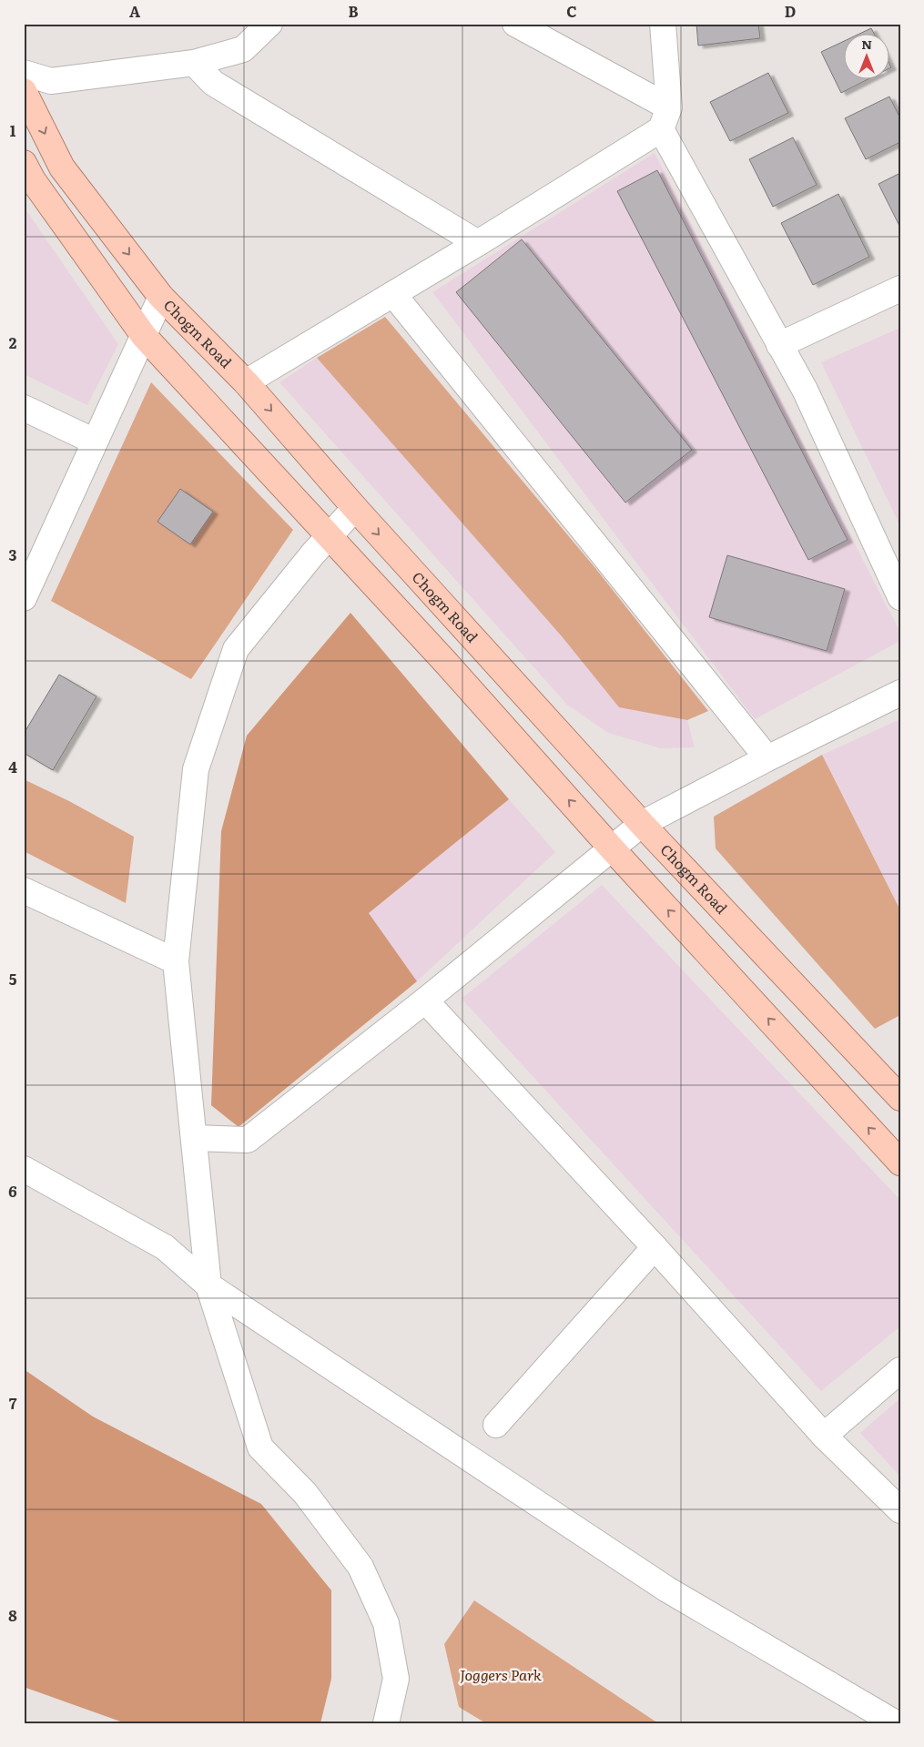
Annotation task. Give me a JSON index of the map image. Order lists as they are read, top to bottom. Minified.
{"streets":{"main road":["Chogm Road"]},"parks":["Joggers Park"],"north":"top","grid":{"columns":["A","B","C","D"],"rows":["1","2","3","4","5","6","7","8"]}}
